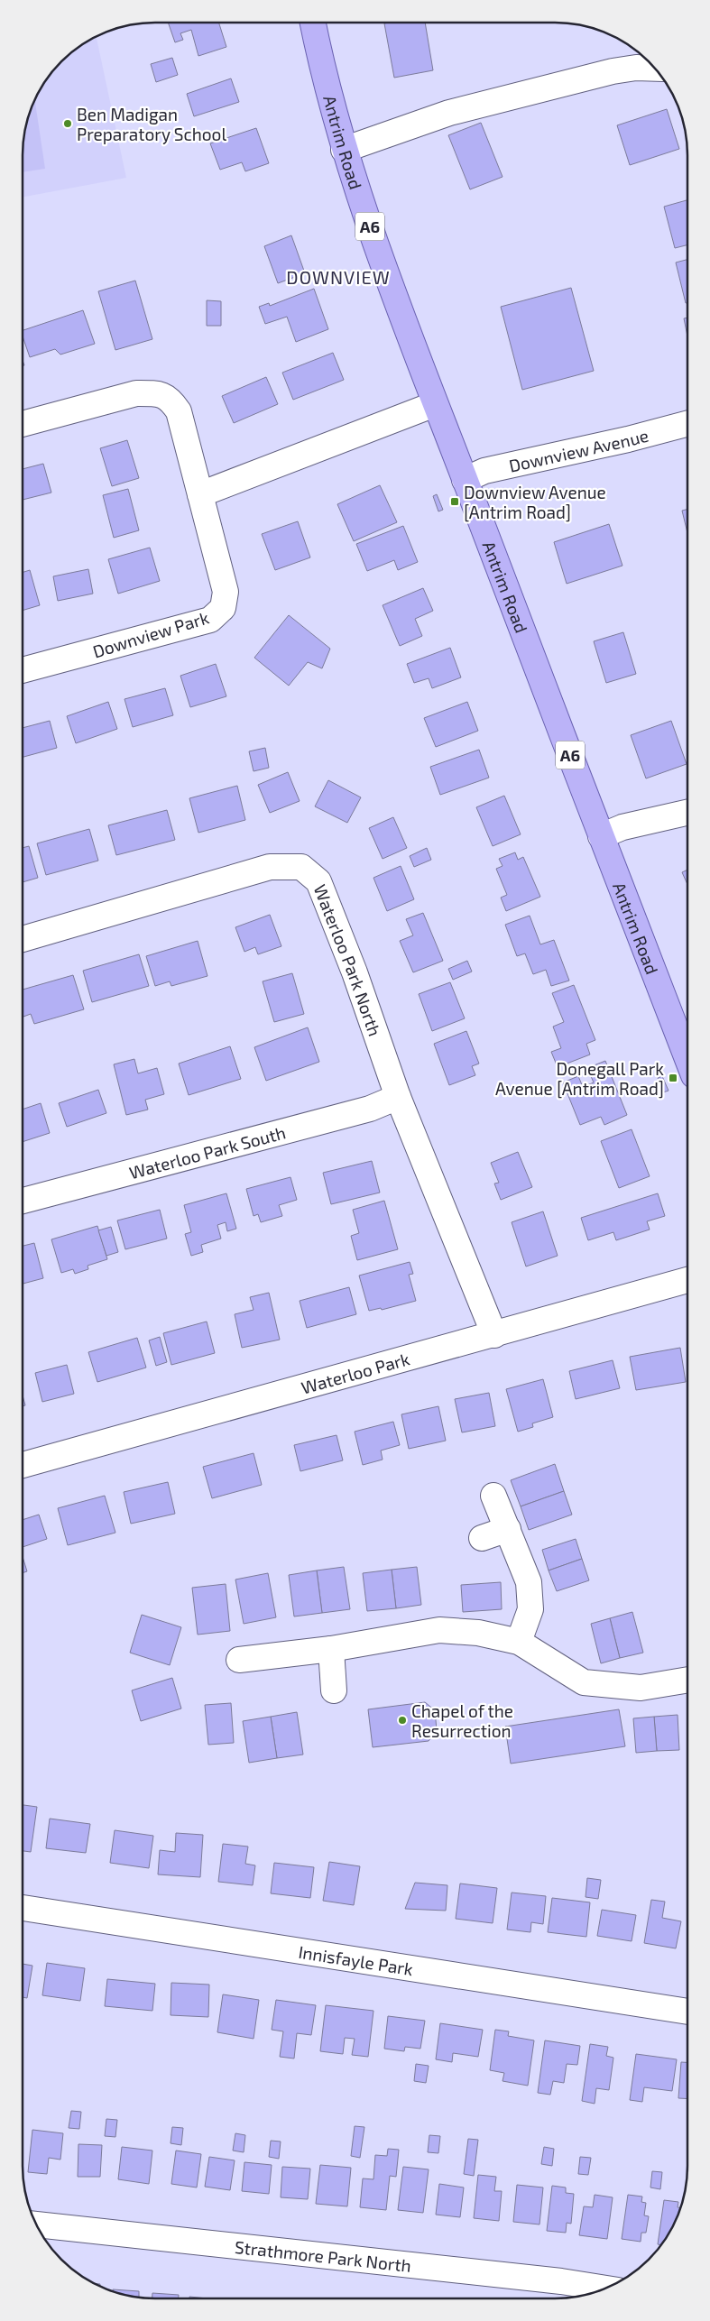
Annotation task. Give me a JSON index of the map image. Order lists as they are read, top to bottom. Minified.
{"streets":{"main road":["Antrim Road","A6"],"street":["Downview Avenue","Downview Park","Waterloo Park North","Waterloo Park South","Waterloo Park","Innisfayle Park","Strathmore Park North"]},"crossings":[["Antrim Road","Downview Avenue"],["Waterloo Park North","Waterloo Park South"],["Waterloo Park North","Waterloo Park"]],"districts":["DOWNVIEW"],"places":{"other":["Ben Madigan Preparatory School","Chapel of the Resurrection"],"transit":["Downview Avenue [Antrim Road]","Donegall Park Avenue [Antrim Road]"]}}
